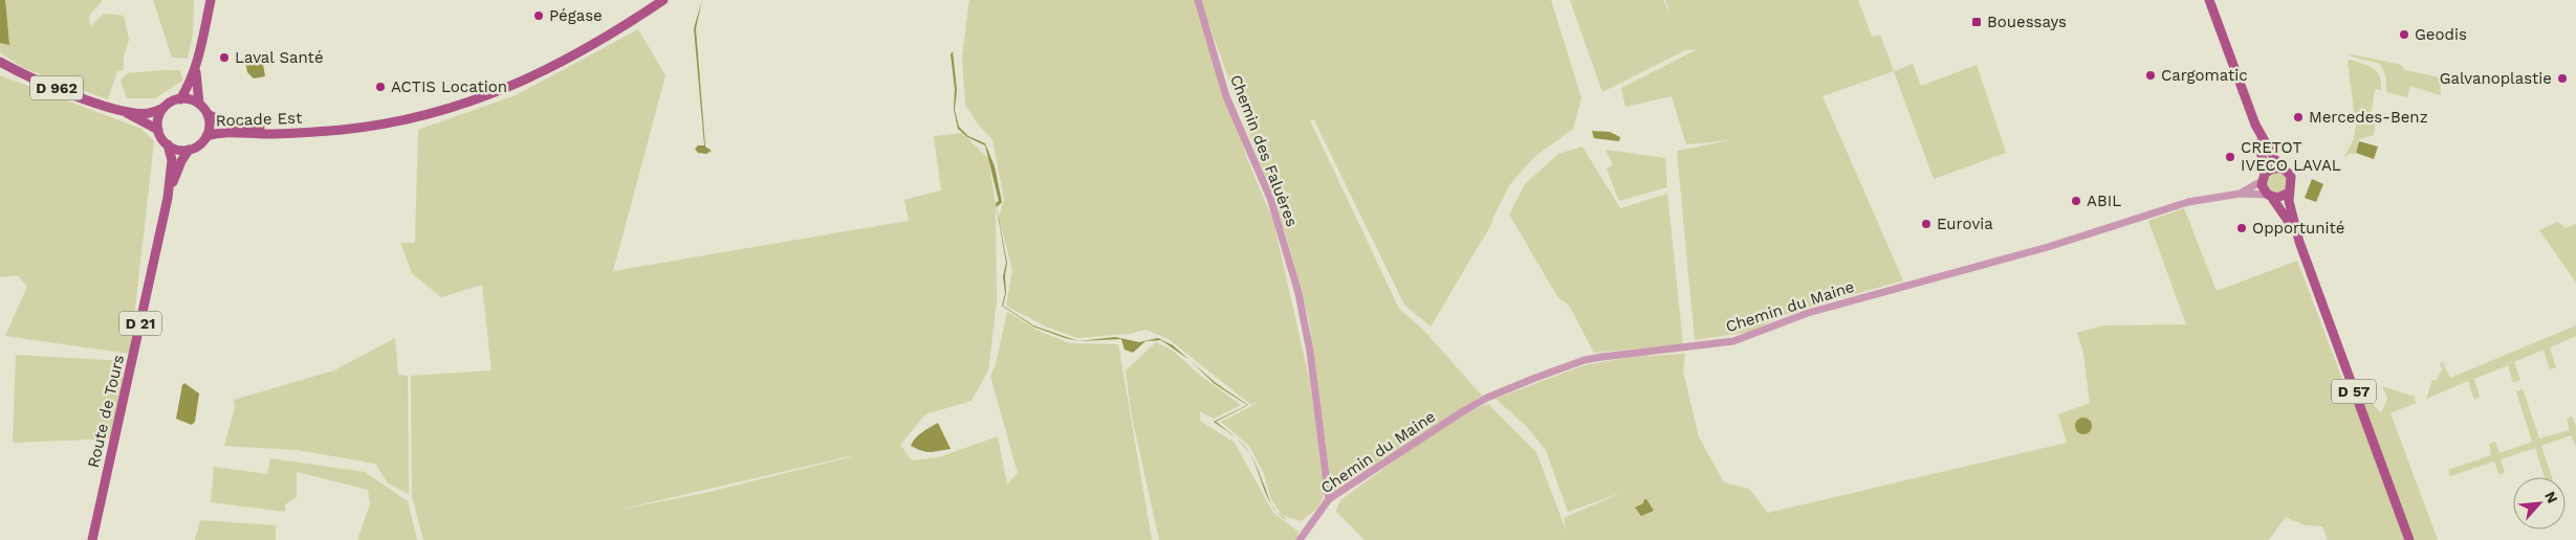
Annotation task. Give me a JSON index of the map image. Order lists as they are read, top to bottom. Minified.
{"streets":{"main road":["D 962","Rocade Est","D 21","D 57","Route de Tours"],"street":["Chemin des Faluères","Chemin du Maine"]},"crossings":[["D 962","Rocade Est"],["D 962","Route de Tours"],["Rocade Est","Route de Tours"],["Chemin des Faluères","Chemin du Maine"],["Chemin du Maine","D 57"]],"places":{"other":["Pégase","Geodis","Laval Santé","Cargomatic","Galvanoplastie","ACTIS Location","Mercedes-Benz","CRETOT IVECO LAVAL","ABIL","Eurovia","Opportunité"],"transit":["Bouessays"]},"north":"top right"}
